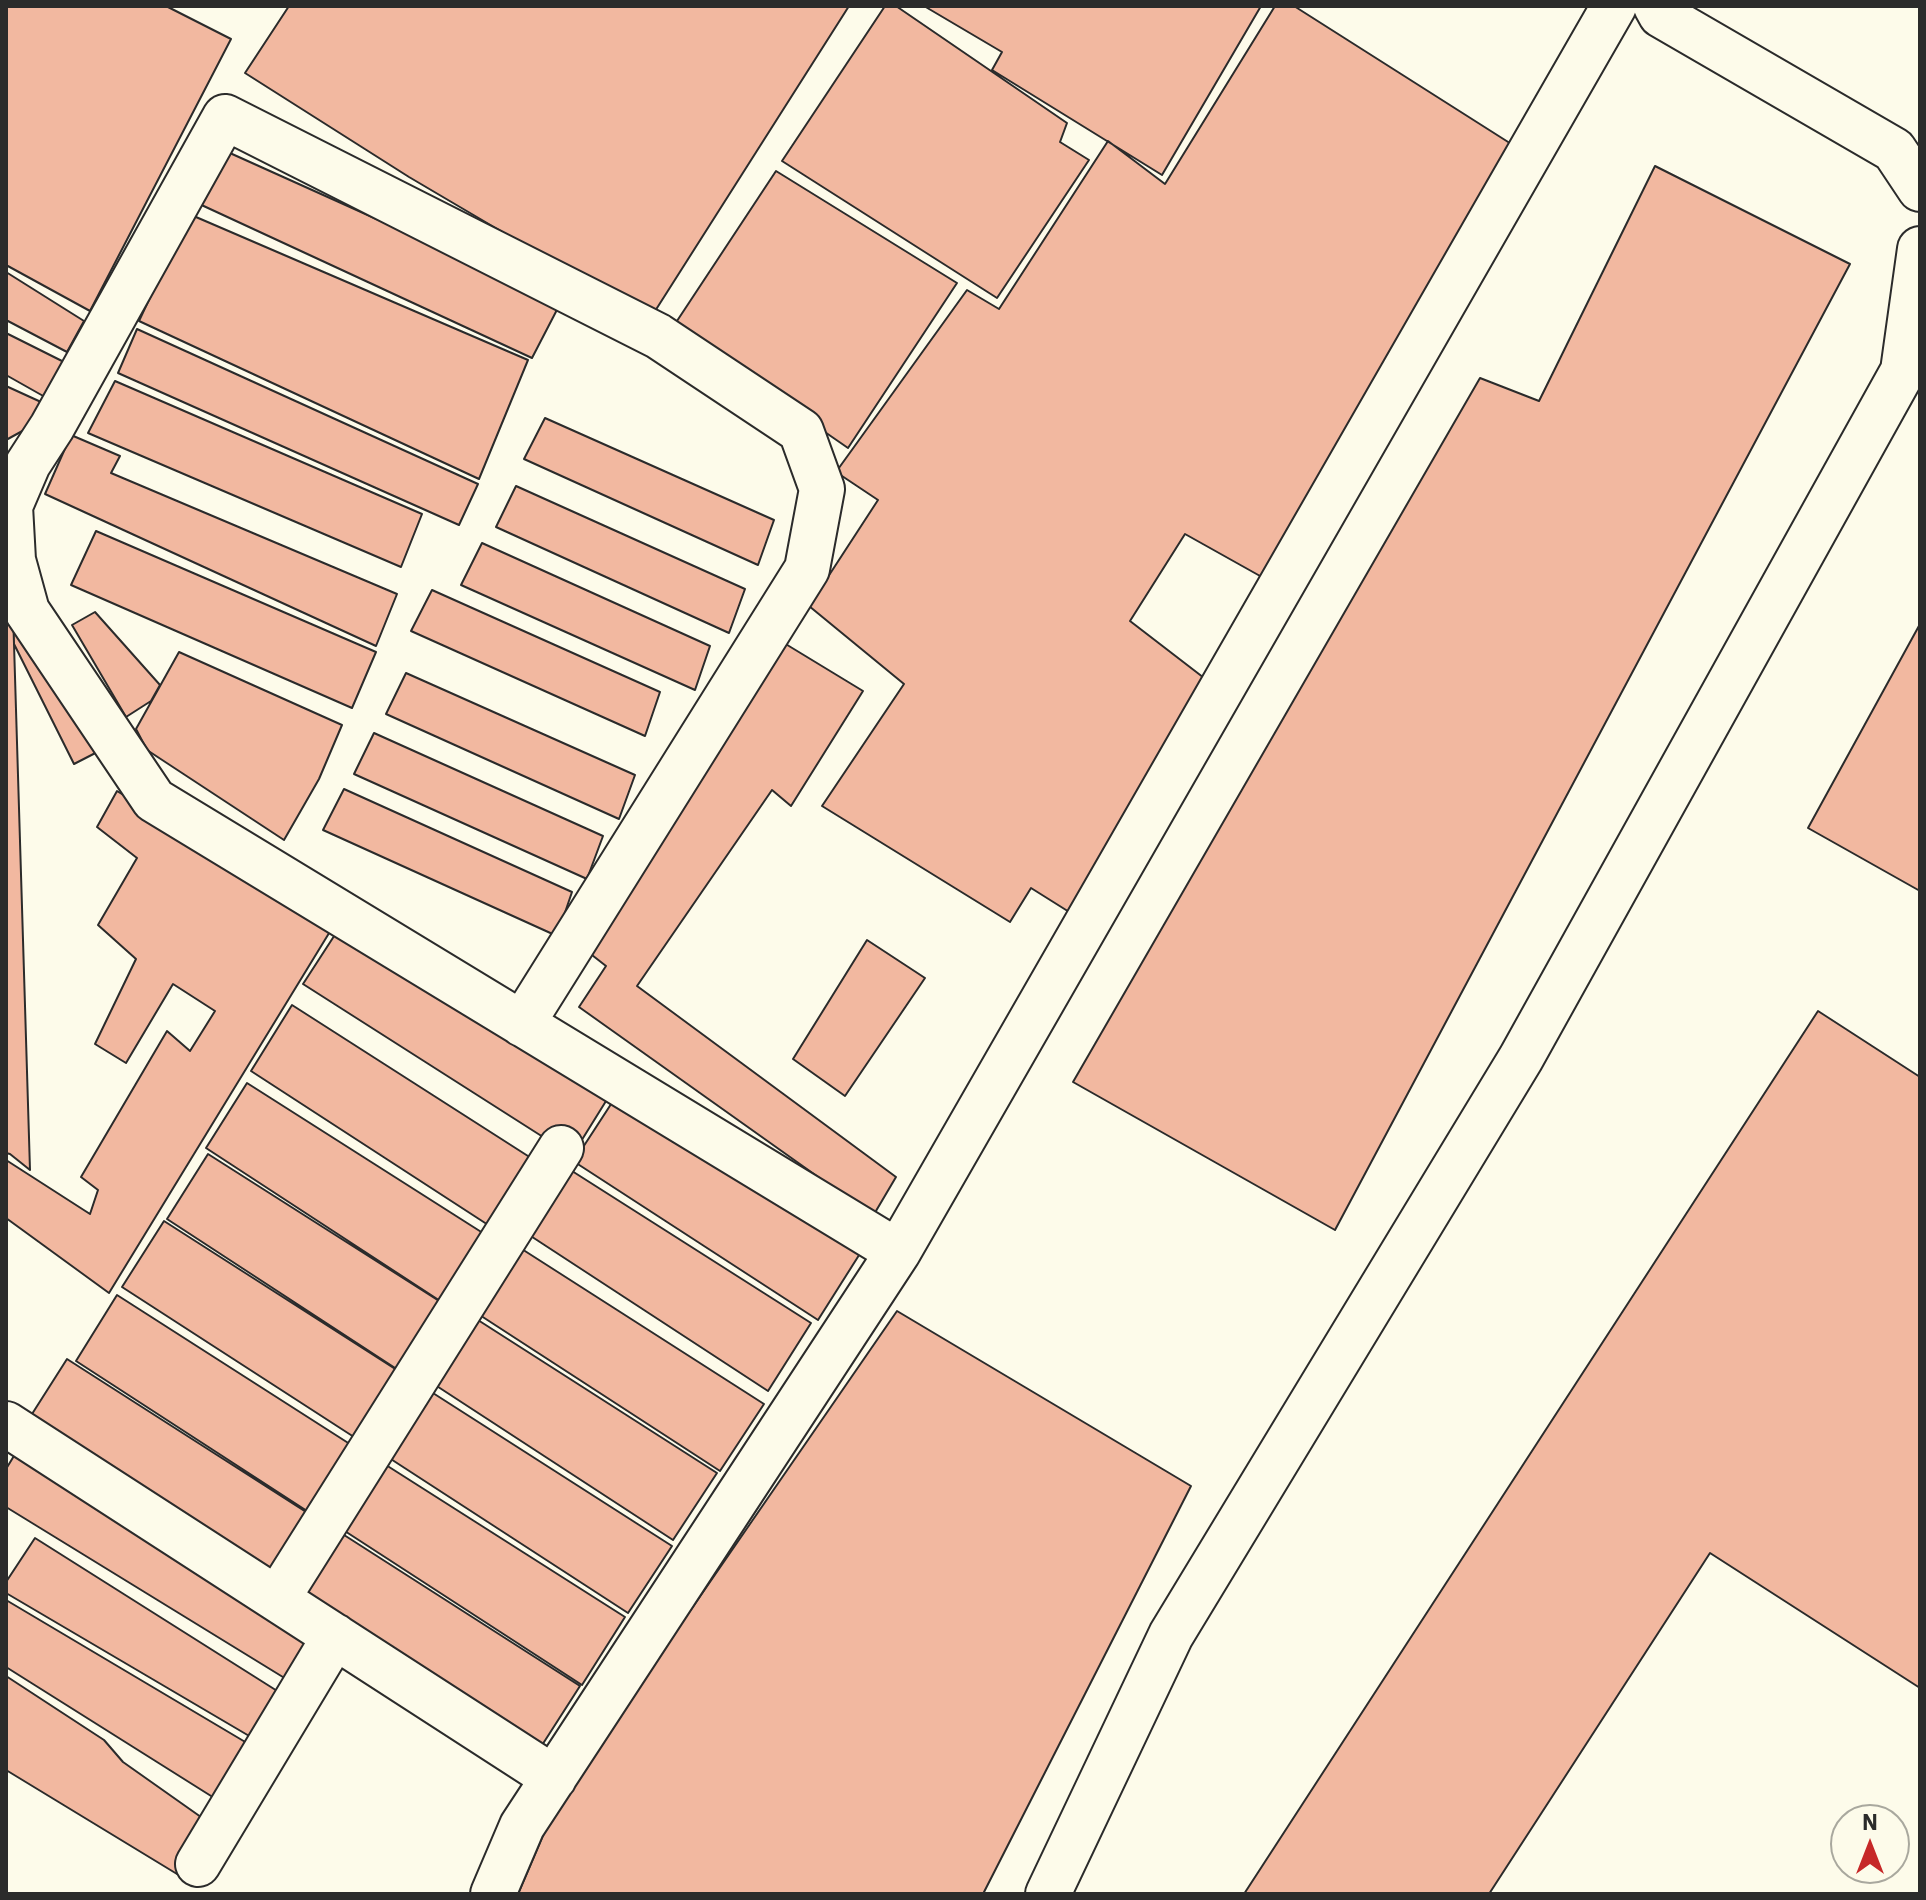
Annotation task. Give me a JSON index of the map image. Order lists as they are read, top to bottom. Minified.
{"north":"top"}
